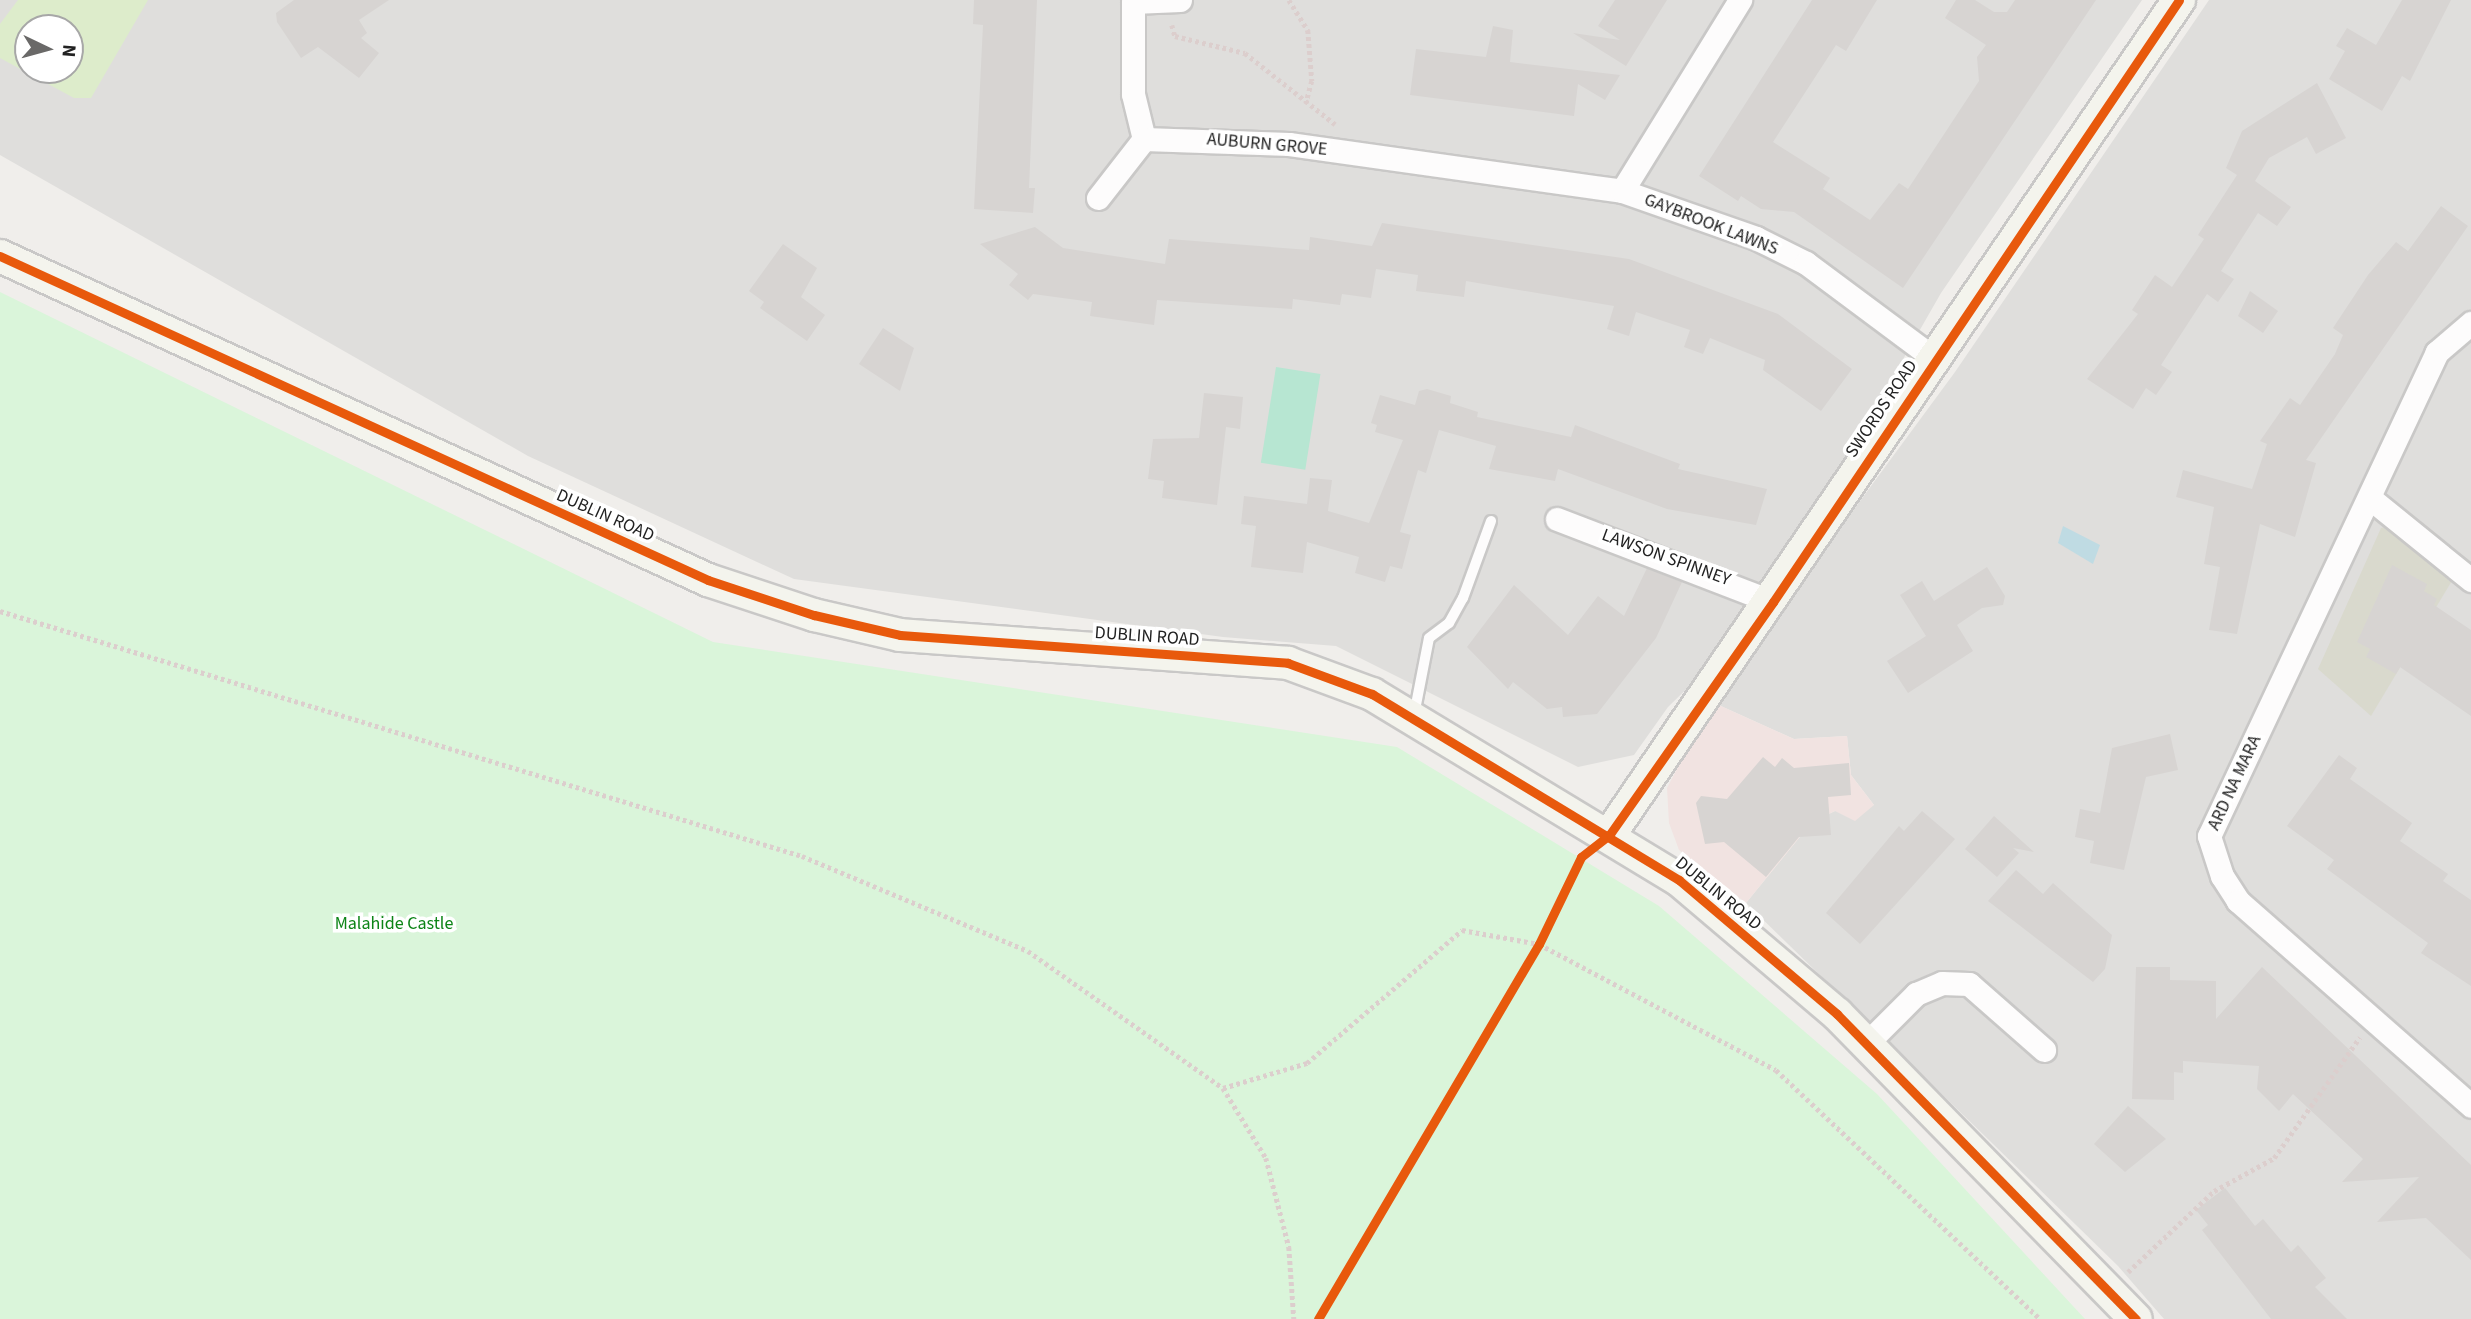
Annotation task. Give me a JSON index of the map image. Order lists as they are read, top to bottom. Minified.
{"streets":{"main road":["SWORDS ROAD","DUBLIN ROAD"],"street":["AUBURN GROVE","GAYBROOK LAWNS","LAWSON SPINNEY","ARD NA MARA"]},"crossings":[["AUBURN GROVE","GAYBROOK LAWNS"],["GAYBROOK LAWNS","SWORDS ROAD"],["SWORDS ROAD","DUBLIN ROAD"],["SWORDS ROAD","LAWSON SPINNEY"]],"parks":["Malahide Castle"],"north":"right"}
